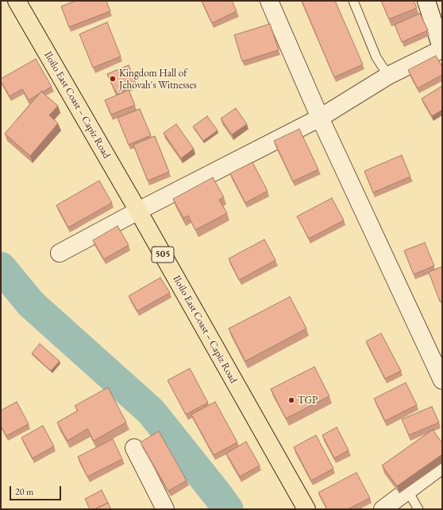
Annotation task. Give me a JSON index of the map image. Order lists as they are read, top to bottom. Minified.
{"streets":{"main road":["Iloilo East Coast – Capiz Road","505"]},"places":["Kingdom Hall of Jehovah's Witnesses","TGP"],"scale_bar":"20 m"}
